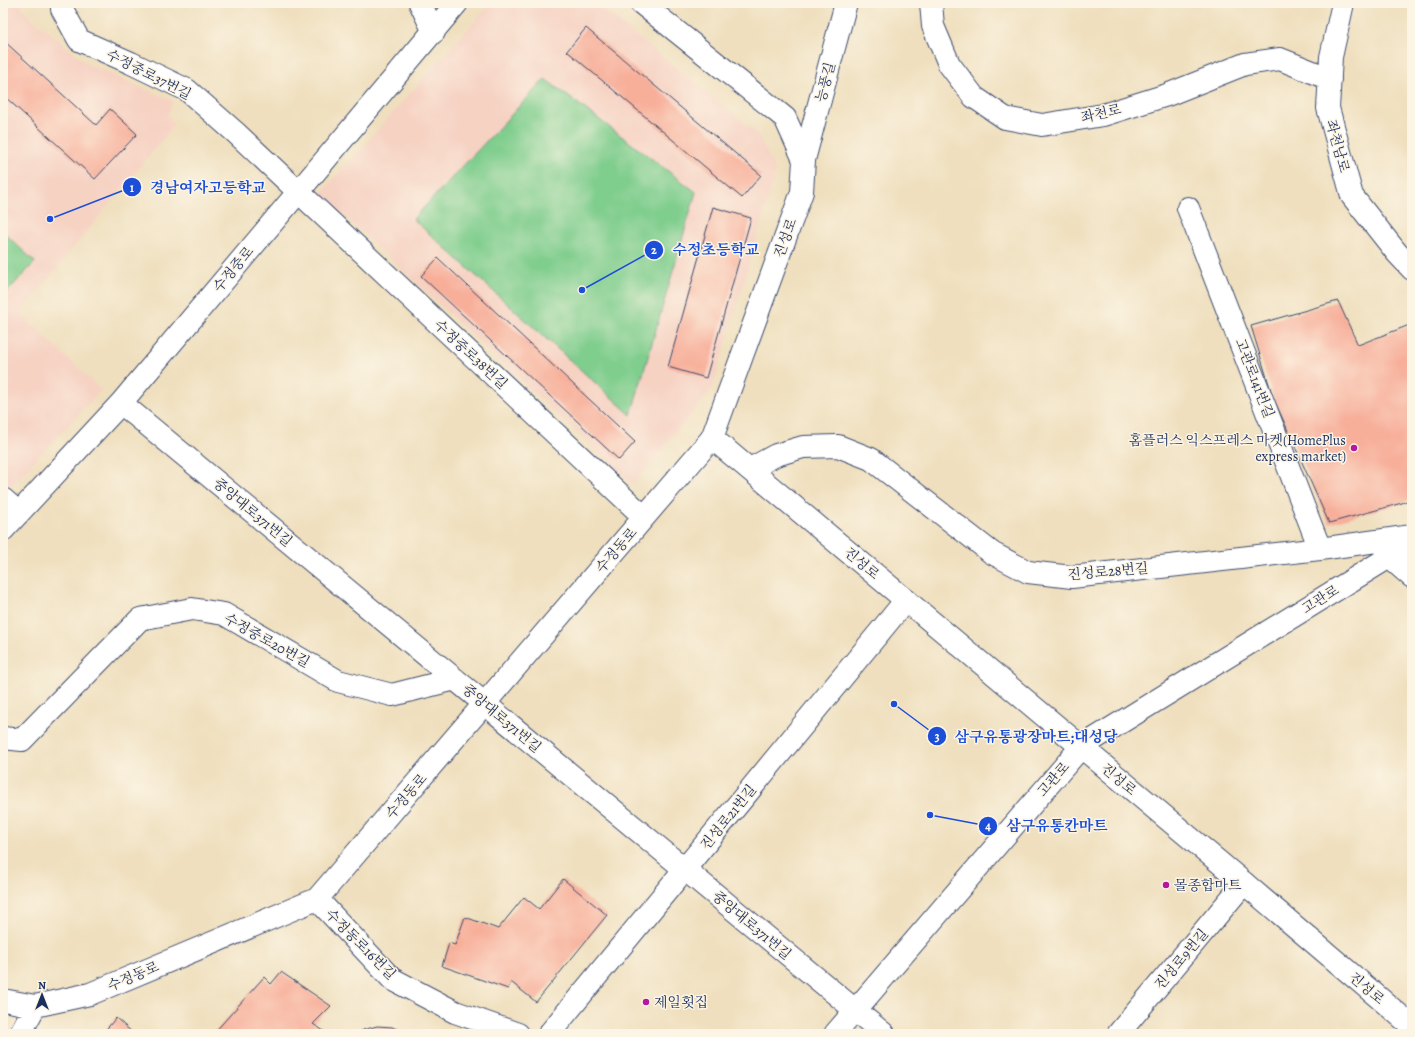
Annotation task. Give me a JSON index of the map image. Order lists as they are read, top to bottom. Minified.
{"streets":{"street":["수정중로37번길","능풍길","좌천로","좌천남로","진성로","수정중로","수정중로38번길","고관로141번길","중앙대로371번길","수정동로","진성로28번길","고관로","수정중로20번길","진성로21번길","수정동로16번길","진성로9번길"]},"crossings":[["수정중로37번길","수정중로"],["수정중로37번길","수정중로38번길"],["능풍길","진성로"],["좌천로","좌천남로"],["진성로","수정동로"],["진성로","진성로28번길"],["진성로","고관로"],["진성로","진성로21번길"],["진성로","진성로9번길"],["수정중로","수정중로38번길"],["수정중로","중앙대로371번길"],["수정중로38번길","수정동로"],["고관로141번길","진성로28번길"],["중앙대로371번길","수정동로"],["중앙대로371번길","고관로"],["중앙대로371번길","수정중로20번길"],["중앙대로371번길","진성로21번길"],["수정동로","수정동로16번길"]],"places":["경남여자고등학교","수정초등학교","홈플러스 익스프레스 마켓(HomePlus express market)","삼구유통광장마트;대성당","삼구유통칸마트","몰종합마트","제일횟집"],"north":"top"}
